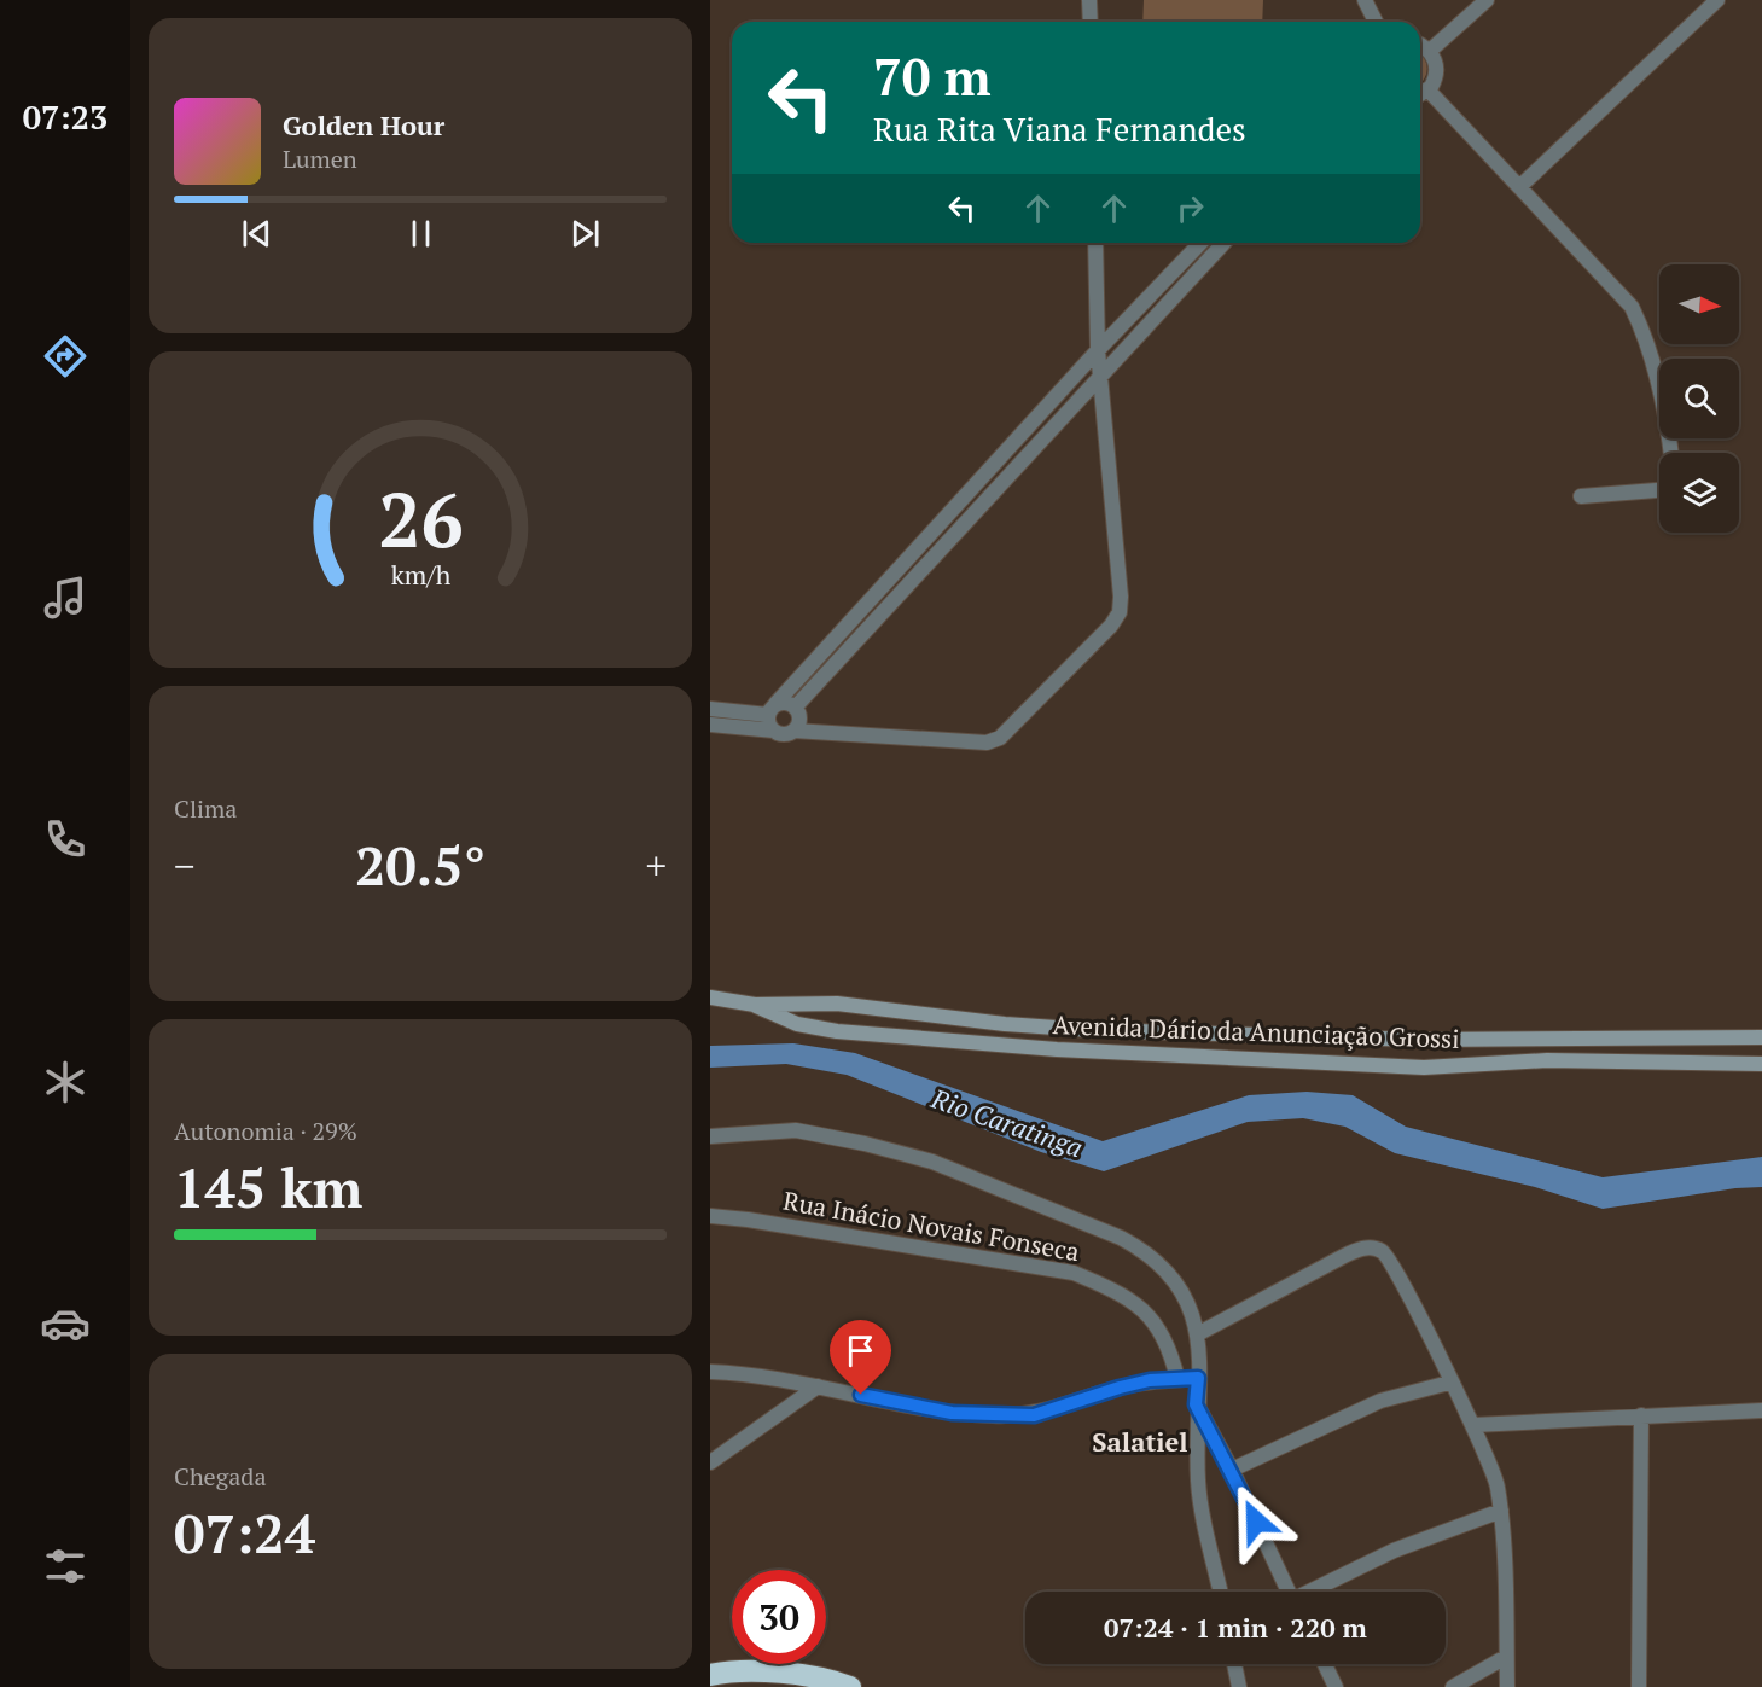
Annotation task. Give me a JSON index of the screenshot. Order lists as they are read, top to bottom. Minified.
{"streets":{"main road":["Avenida Dário da Anunciação Grossi"],"street":["Rua Inácio Novais Fonseca"]},"districts":["Salatiel"],"water":["Rio Caratinga"],"north":"right","page":{"tabs":"07:23","turn":["70 m","Rua Rita Viana Fernandes"],"song":["Golden Hour","Lumen"],"tile":["Clima",["Autonomia · 29%","145 km"],["Chegada","07:24"]],"heat":["−","20.5°","+"],"limit":"30","trip":"07:24 · 1 min · 220 m","gauge":["26","km/h"]}}
